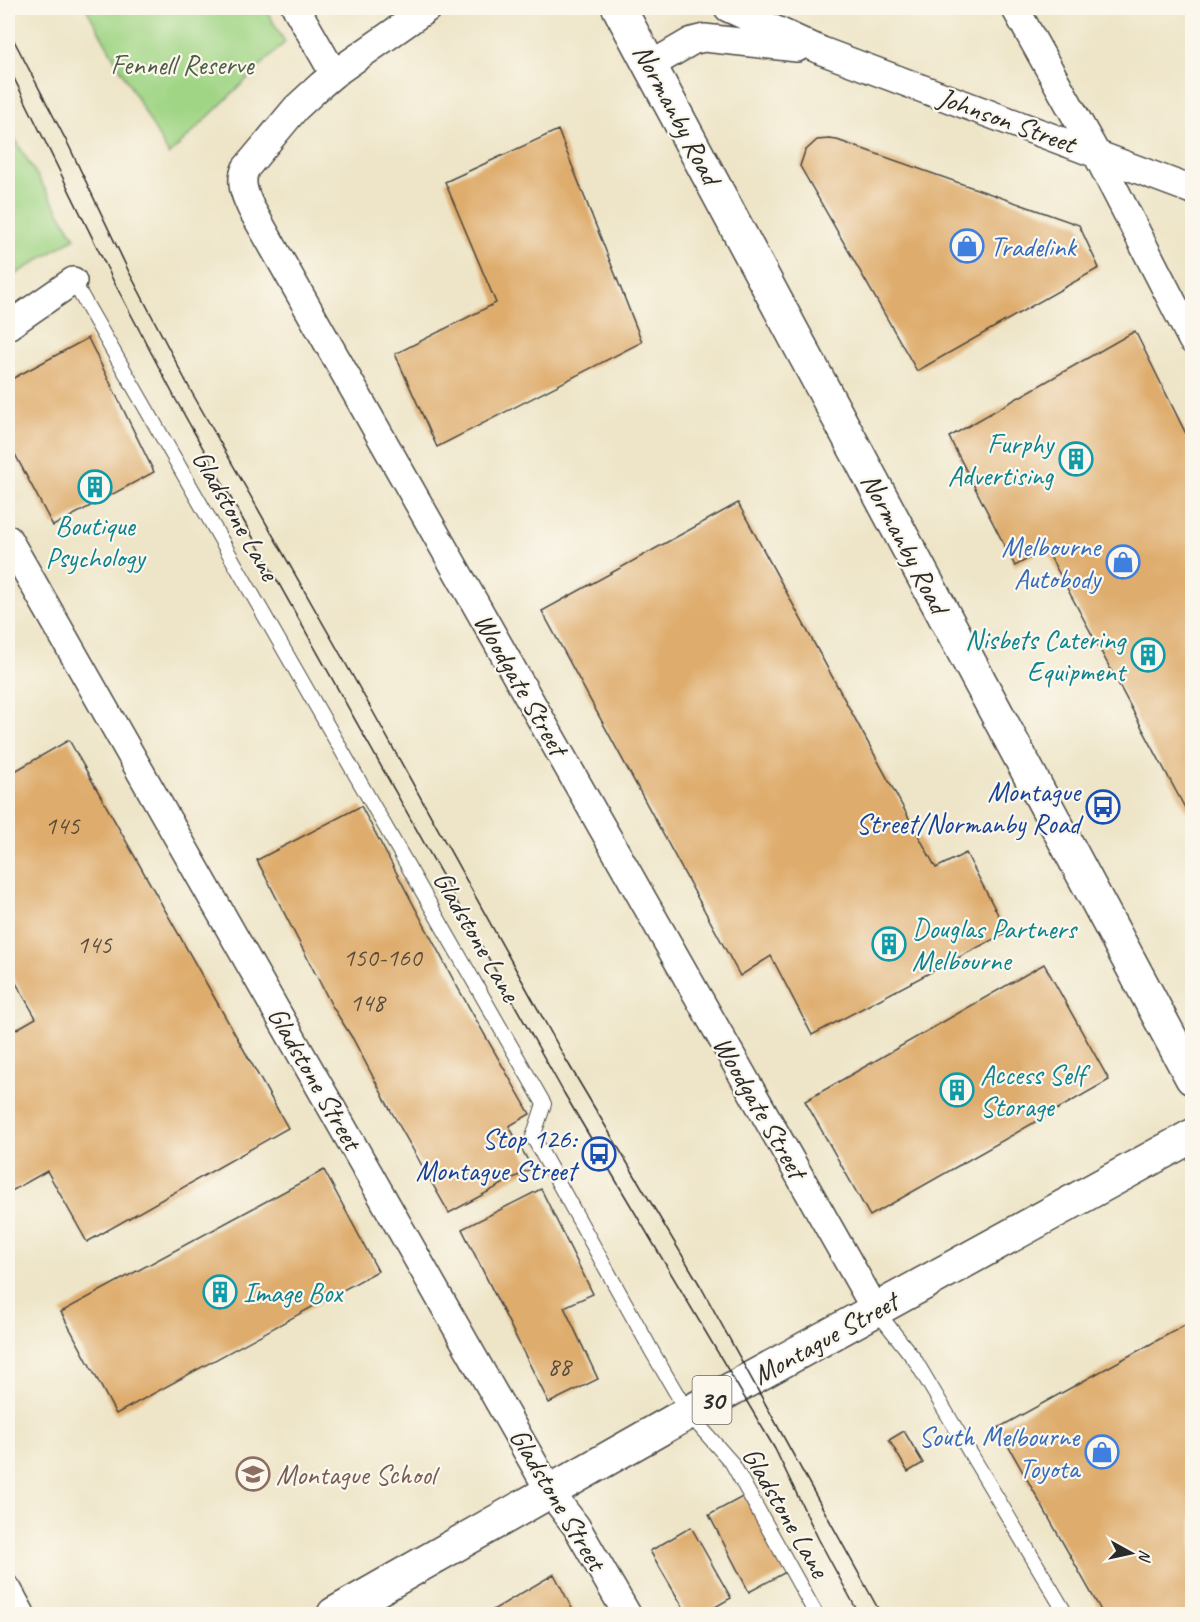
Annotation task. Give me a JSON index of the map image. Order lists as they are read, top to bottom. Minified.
{"streets":{"main road":["Normanby Road","Montague Street","30"],"street":["Johnson Street","Woodgate Street","Gladstone Street"],"lane":["Gladstone Lane"]},"crossings":[["Normanby Road","Johnson Street"],["Gladstone Lane","Montague Street"],["Woodgate Street","Montague Street"],["Gladstone Street","Montague Street"]],"parks":["Fennell Reserve"],"places":{"shop":["Tradelink","Melbourne Autobody","South Melbourne Toyota"],"building":["Furphy Advertising","Boutique Psychology","Nisbets Catering Equipment","Douglas Partners Melbourne","Access Self Storage","Image Box"],"bus stop":["Montague Street/Normanby Road","Stop 126: Montague Street"],"school or university":["Montague School"]},"house_numbers":["145","145","150-160","148","88"],"north":"right"}
